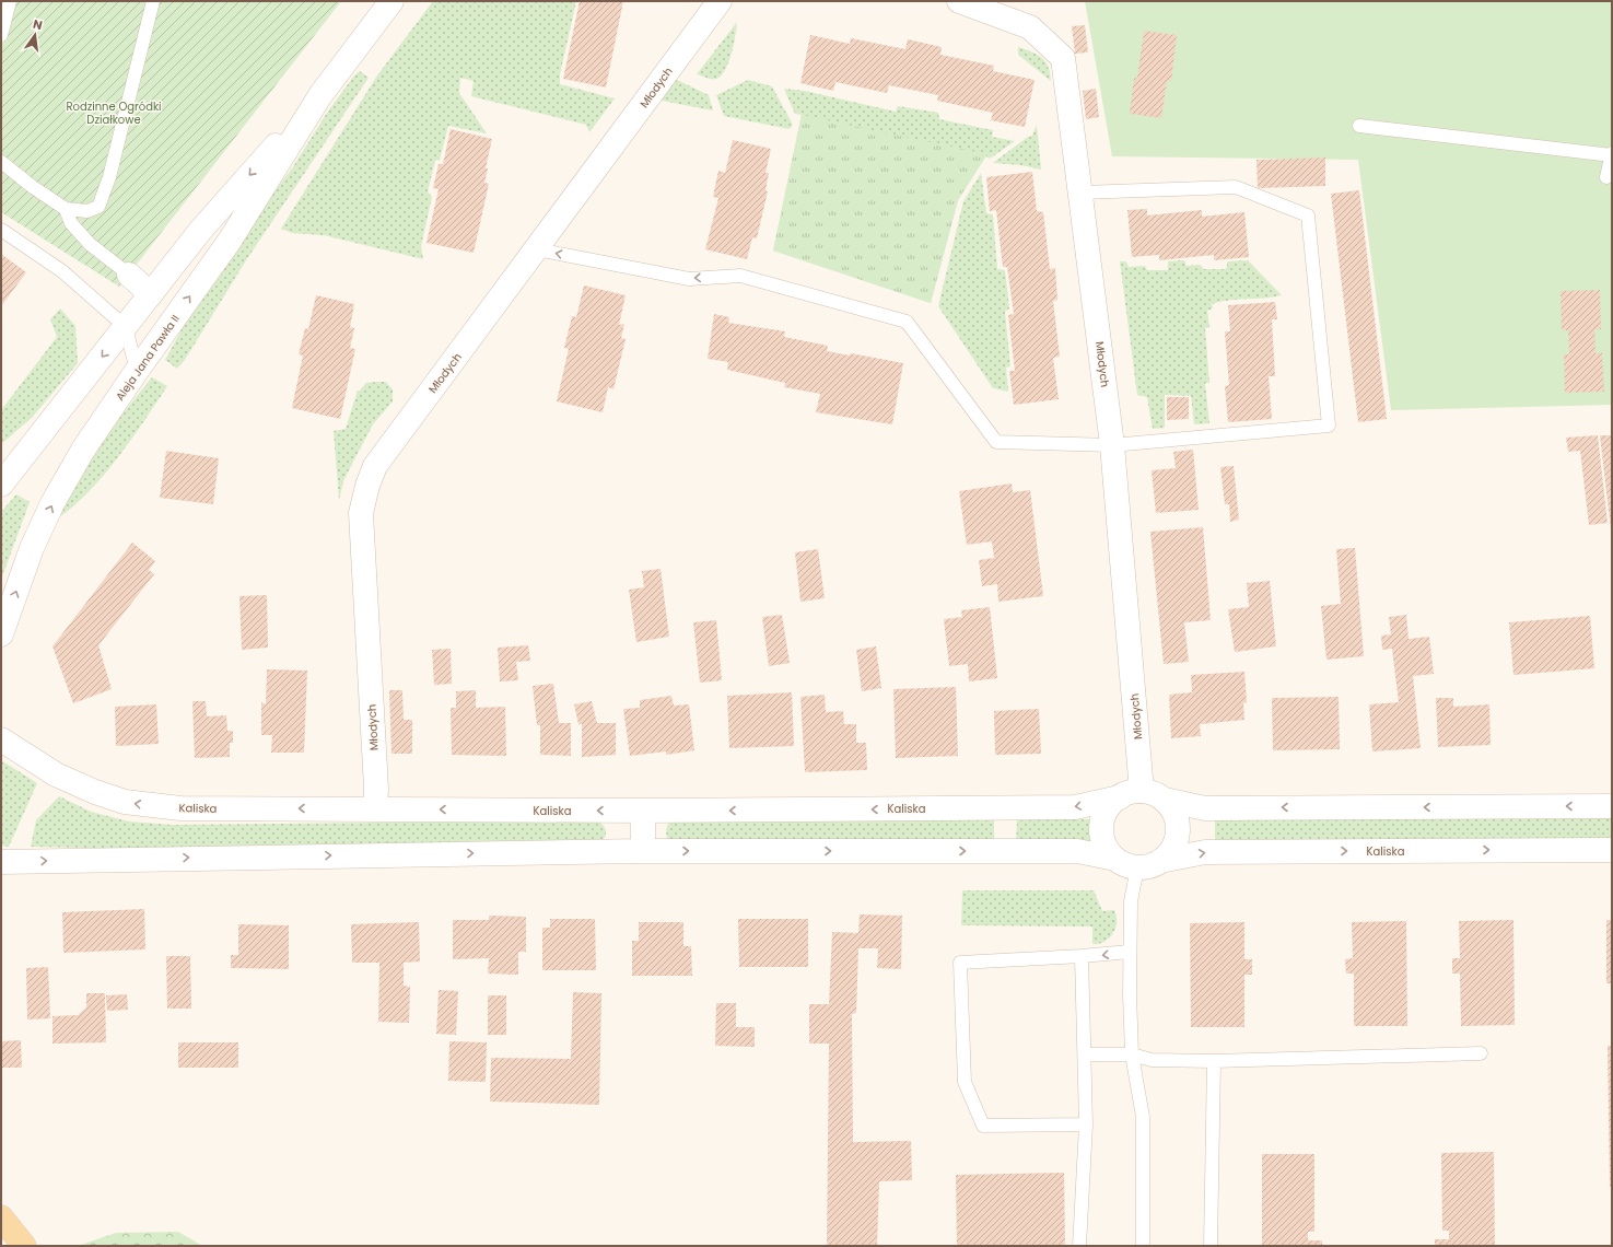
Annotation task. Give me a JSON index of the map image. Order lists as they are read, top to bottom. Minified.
{"streets":{"street":["Młodych","Aleja Jana Pawła II","Kaliska"]},"crossings":[["Młodych","Kaliska"]],"parks":["Rodzinne Ogródki Działkowe"],"north":"top"}
